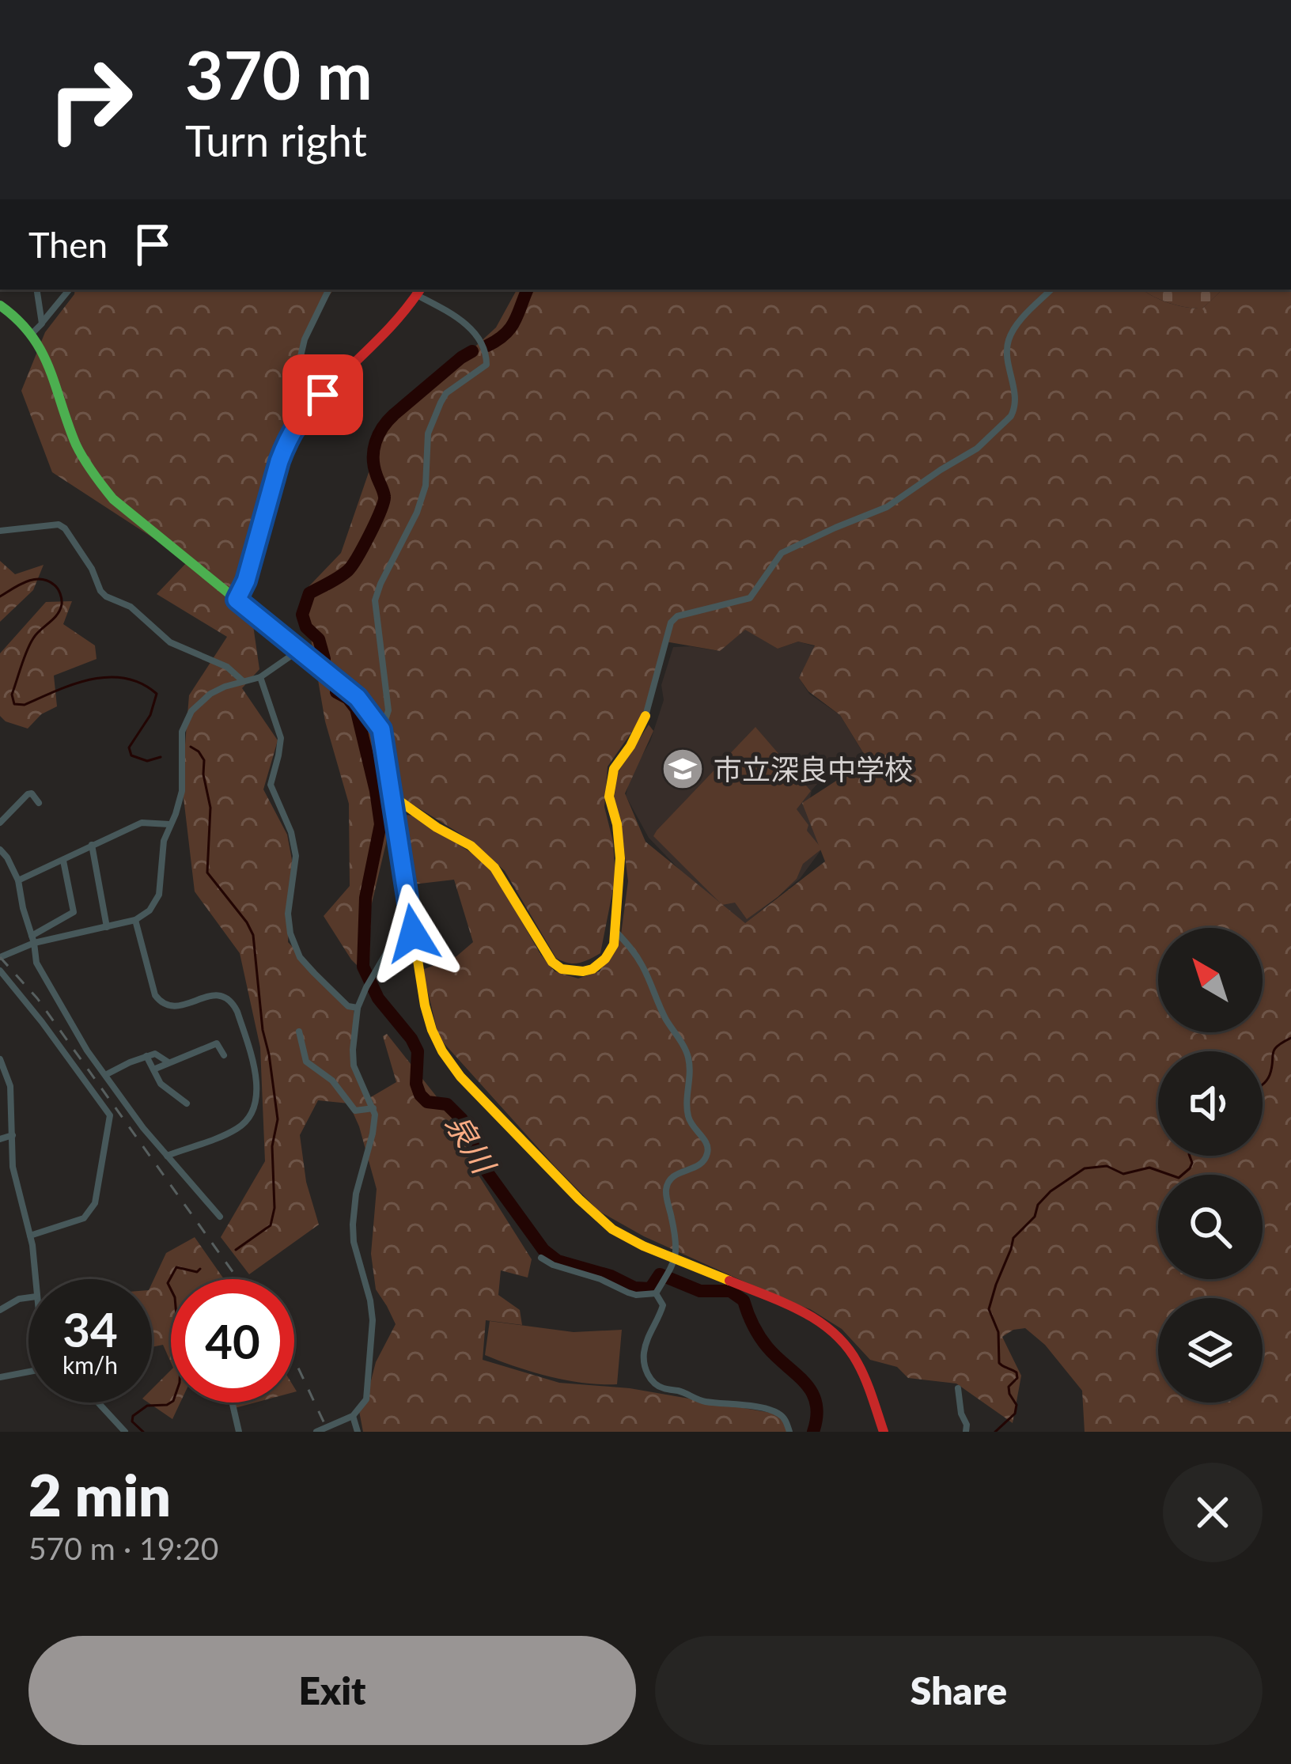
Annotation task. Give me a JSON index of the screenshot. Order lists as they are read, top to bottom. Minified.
{"water":["泉川"],"places":{"school or university":["市立深良中学校"]},"north":"top left","page":{"turn":["370 m","Turn right"],"then":"Then","speed":"34 km/h","limit":"40","heading":["2 min","570 m · 19:20"],"buttons":["Exit","Share"]}}
